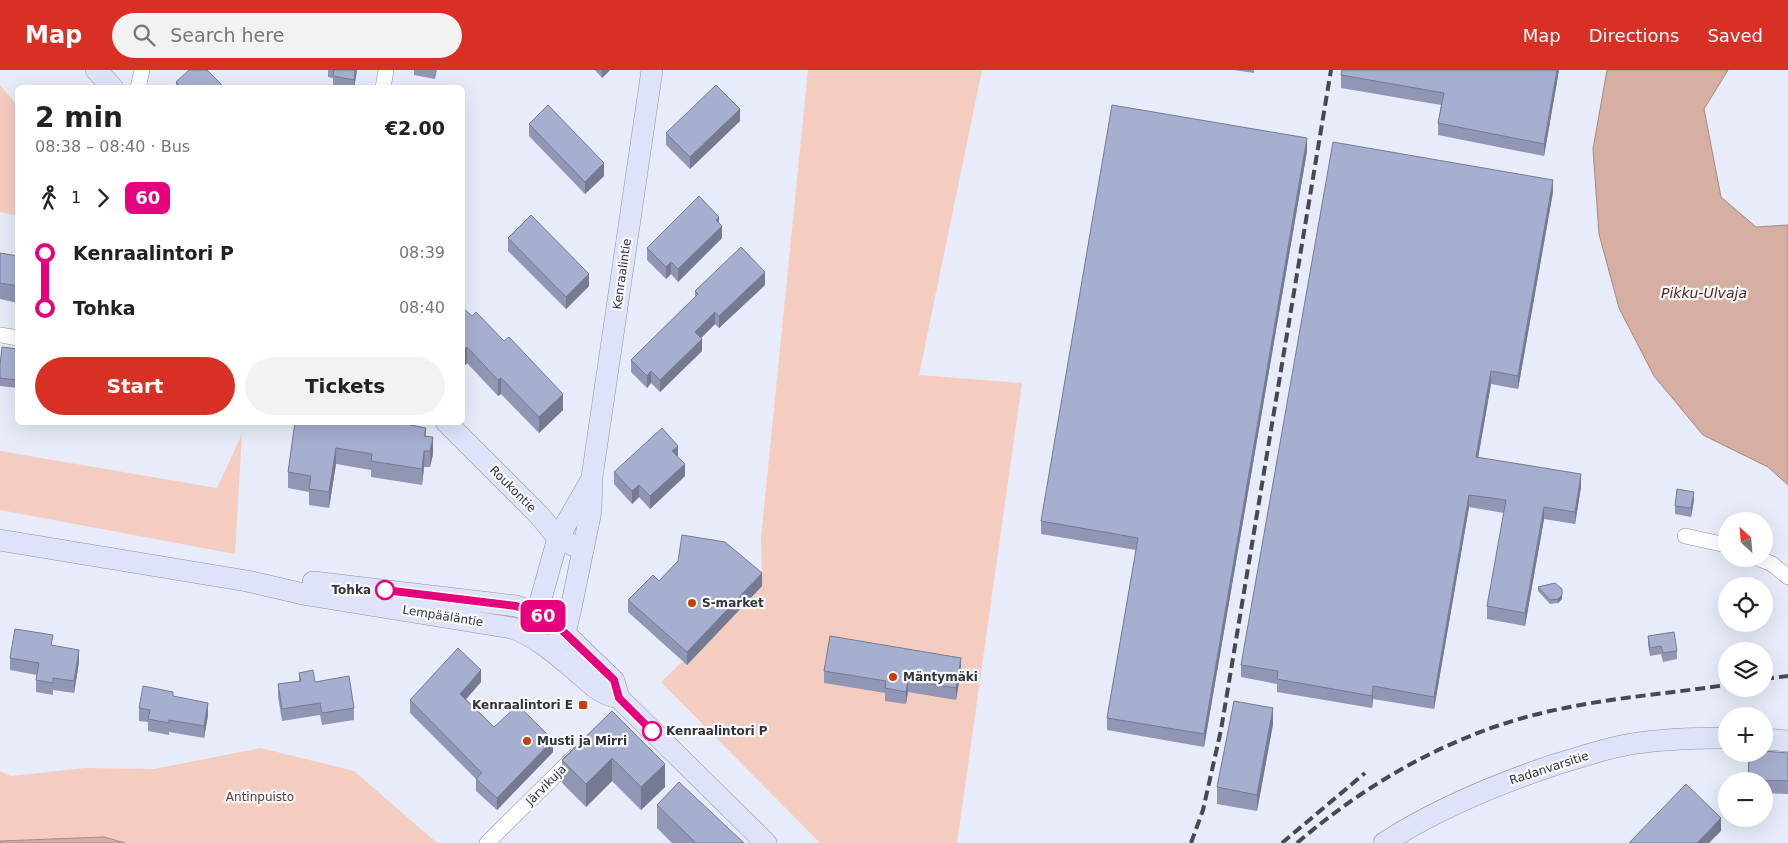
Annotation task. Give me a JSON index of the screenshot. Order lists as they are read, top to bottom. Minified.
{"streets":{"street":["Kenraalintie","Roukontie","Lempääläntie","Radanvarsitie","Järvikuja"]},"crossings":[["Kenraalintie","Roukontie"],["Kenraalintie","Lempääläntie"]],"water":["Pikku-Ulvaja"],"parks":["Antinpuisto"],"places":{"other":["Tohka","S-market","Mäntymäki","Kenraalintori P","Musti ja Mirri"],"transit":["Kenraalintori E"]},"lines":["bus line 60"],"north":"top left","page":{"header":"Map","search":"Search here","nav":["Map","Directions","Saved"],"on_map":"60","heading":["2 min","08:38 – 08:40 · Bus","€2.00"],"legs":["1","60"],"list":[{"name":"Kenraalintori P","value":"08:39"},{"name":"Tohka","value":"08:40"}],"buttons":["Start","Tickets"],"map_buttons":["+","−"]}}
